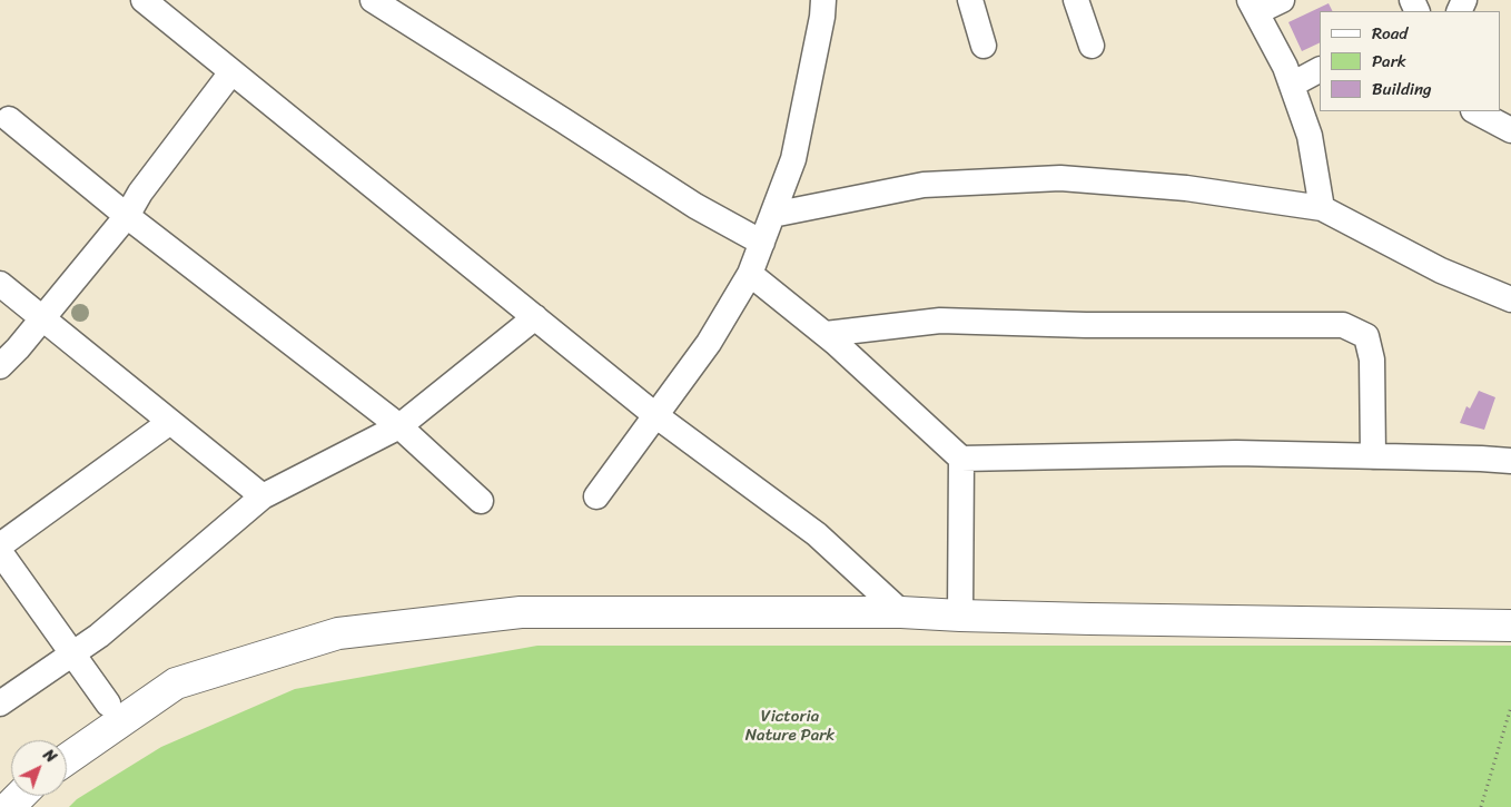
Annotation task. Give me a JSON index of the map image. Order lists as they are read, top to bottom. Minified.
{"parks":["Victoria Nature Park"],"legend":["Road","Park","Building"],"north":"top right"}
